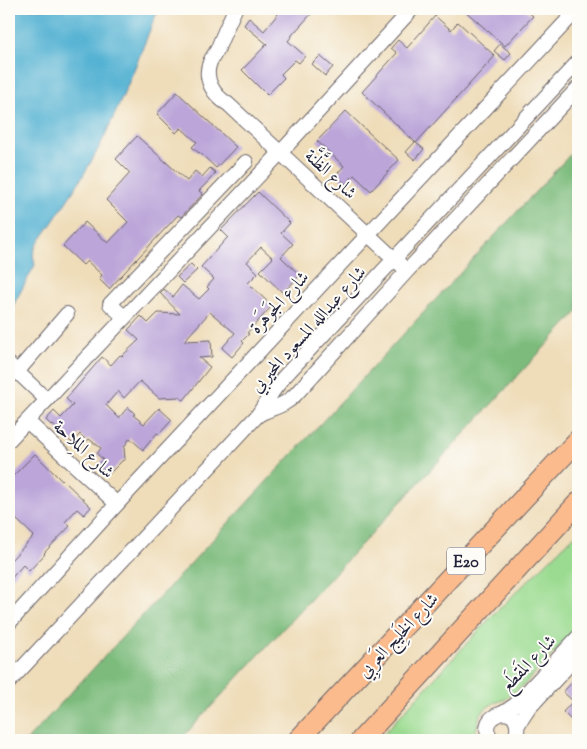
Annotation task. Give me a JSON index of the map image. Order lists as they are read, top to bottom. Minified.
{"streets":{"highway":["E20","شارع الخَلِيج العَربِي"],"street":["شارع الظَّنَّة","شارع الجَوهَرة","شارع عبدالله المسعود المحيربي","شارع المِلاحة","شارع المَقطَع"]},"crossings":[["شارع الظَّنَّة","شارع الجَوهَرة"],["شارع الظَّنَّة","شارع عبدالله المسعود المحيربي"],["شارع الجَوهَرة","شارع المِلاحة"]]}
